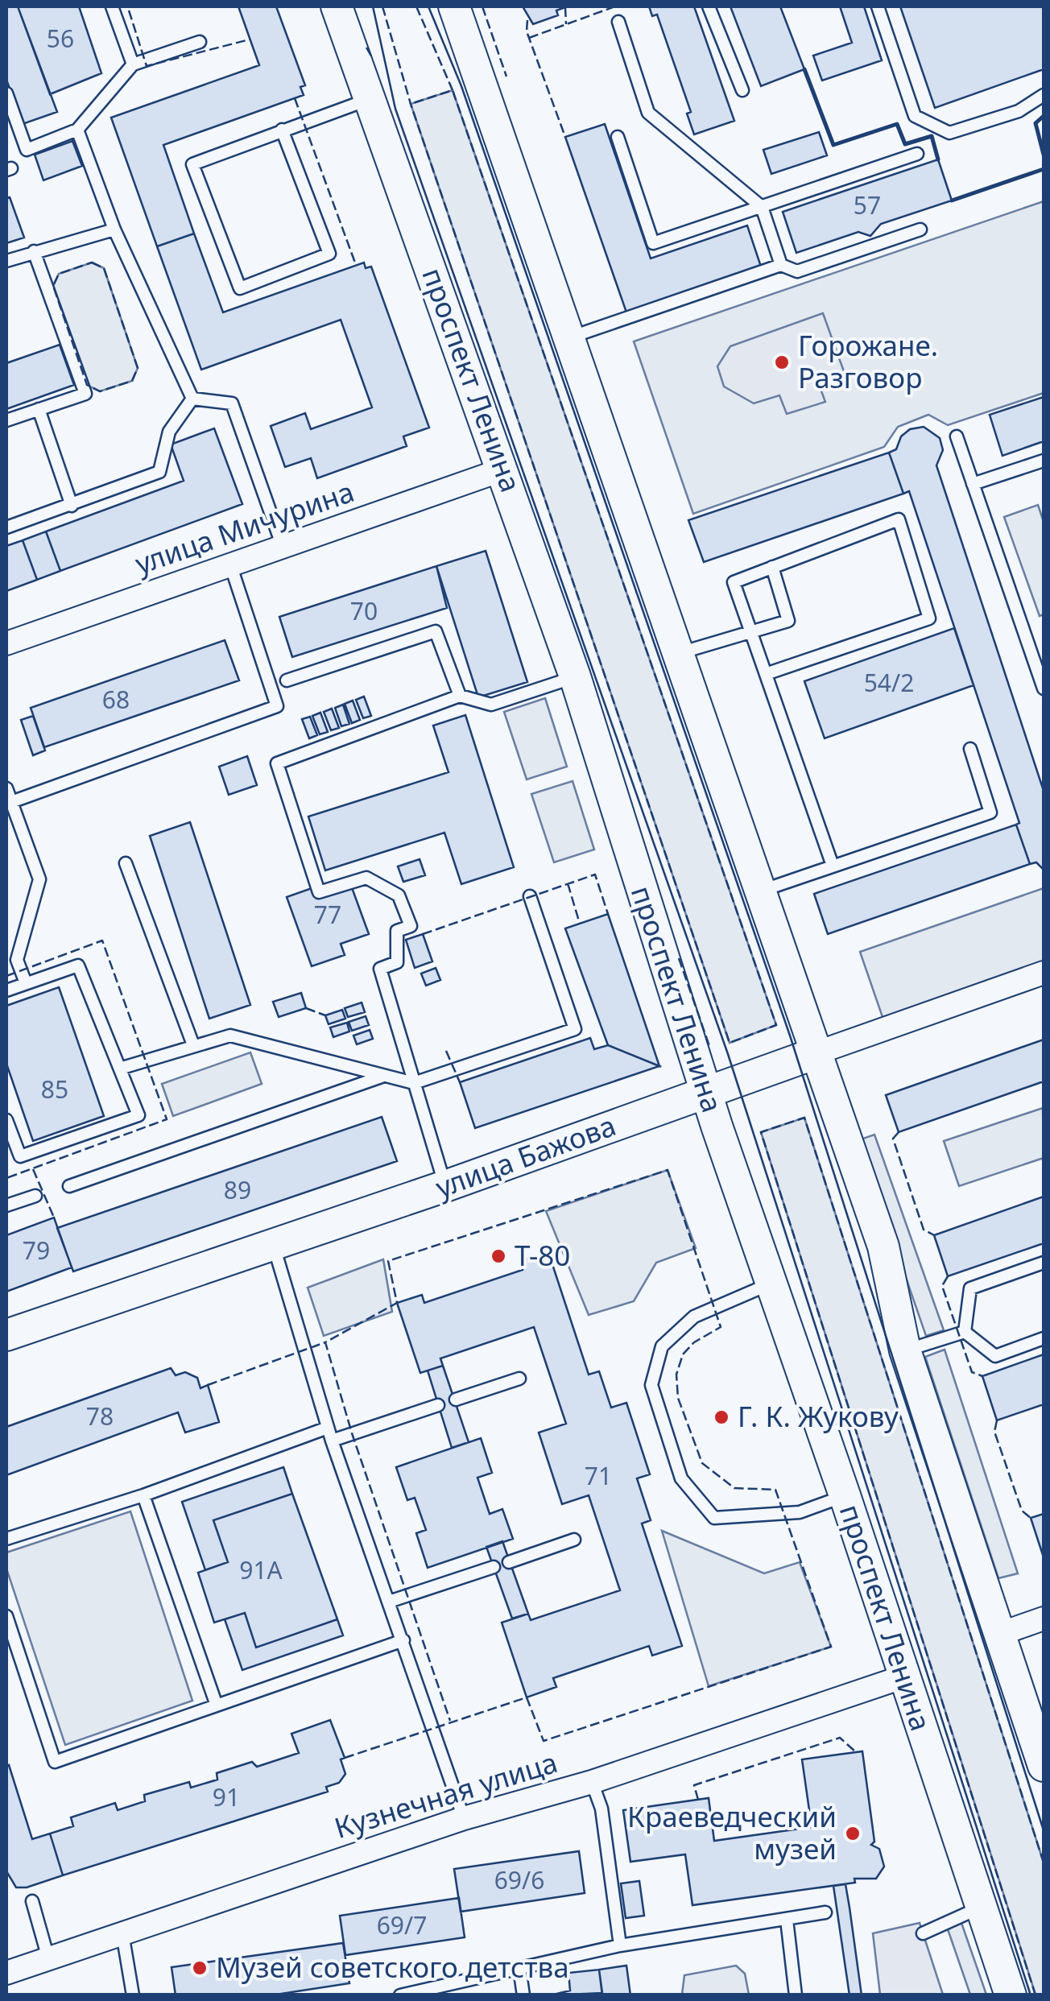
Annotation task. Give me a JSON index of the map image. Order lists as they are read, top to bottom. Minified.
{"streets":{"main road":["проспект Ленина","улица Бажова"],"street":["улица Мичурина","Кузнечная улица"]},"crossings":[["проспект Ленина","улица Мичурина"],["проспект Ленина","улица Бажова"],["проспект Ленина","Кузнечная улица"]],"places":["Горожане. Разговор","Т-80","Г. К. Жукову","Краеведческий музей","Музей советского детства"],"house_numbers":["56","57","70","54/2","68","77","85","89","79","78","71","91А","91","69/6","69/7"]}
